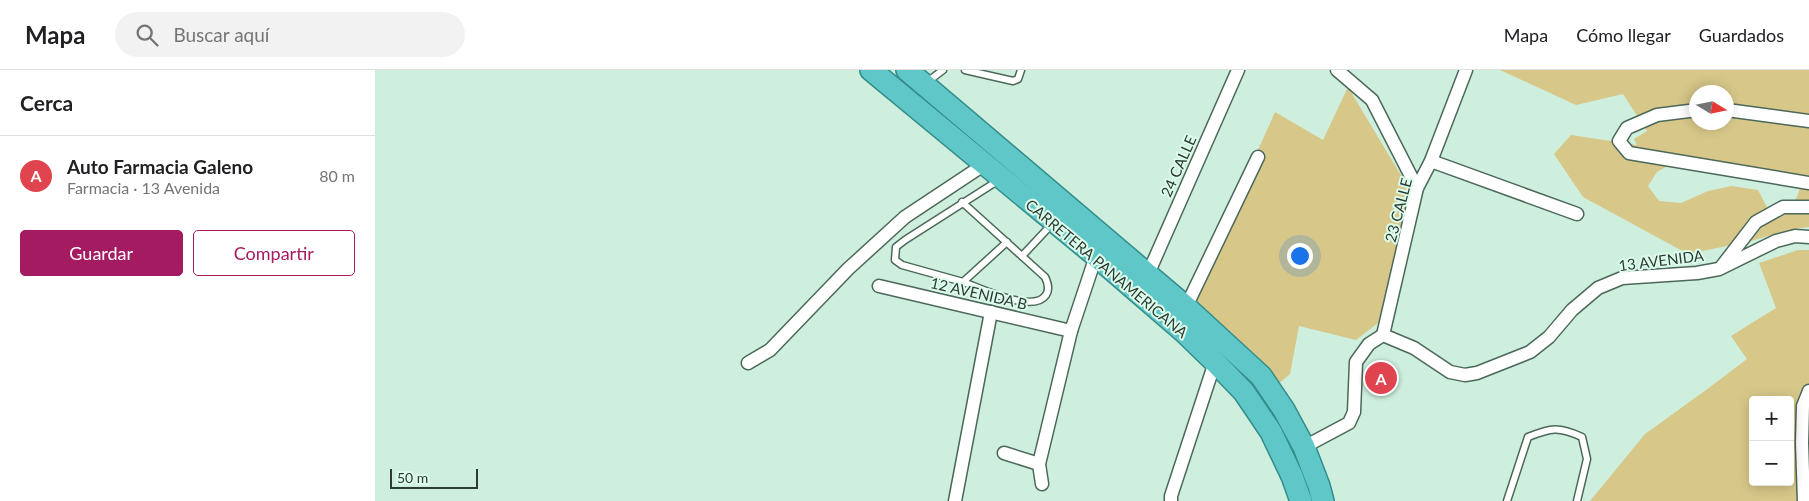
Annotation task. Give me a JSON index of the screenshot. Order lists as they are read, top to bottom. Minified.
{"streets":{"highway":["CARRETERA PANAMERICANA"],"street":["24 CALLE","23 CALLE","13 AVENIDA","12 AVENIDA B"]},"crossings":[["24 CALLE","CARRETERA PANAMERICANA"],["23 CALLE","13 AVENIDA"]],"scale_bar":"50 m","north":"right","page":{"header":"Mapa","search":"Buscar aquí","nav":["Mapa","Cómo llegar","Guardados"],"heading":"Cerca","list":[{"mark":"A","name":"Auto Farmacia Galeno","note":"Farmacia · 13 Avenida","value":"80 m"}],"buttons":["Guardar","Compartir"],"pins":"A","map_buttons":["+","−"],"scale":"50 m"}}
